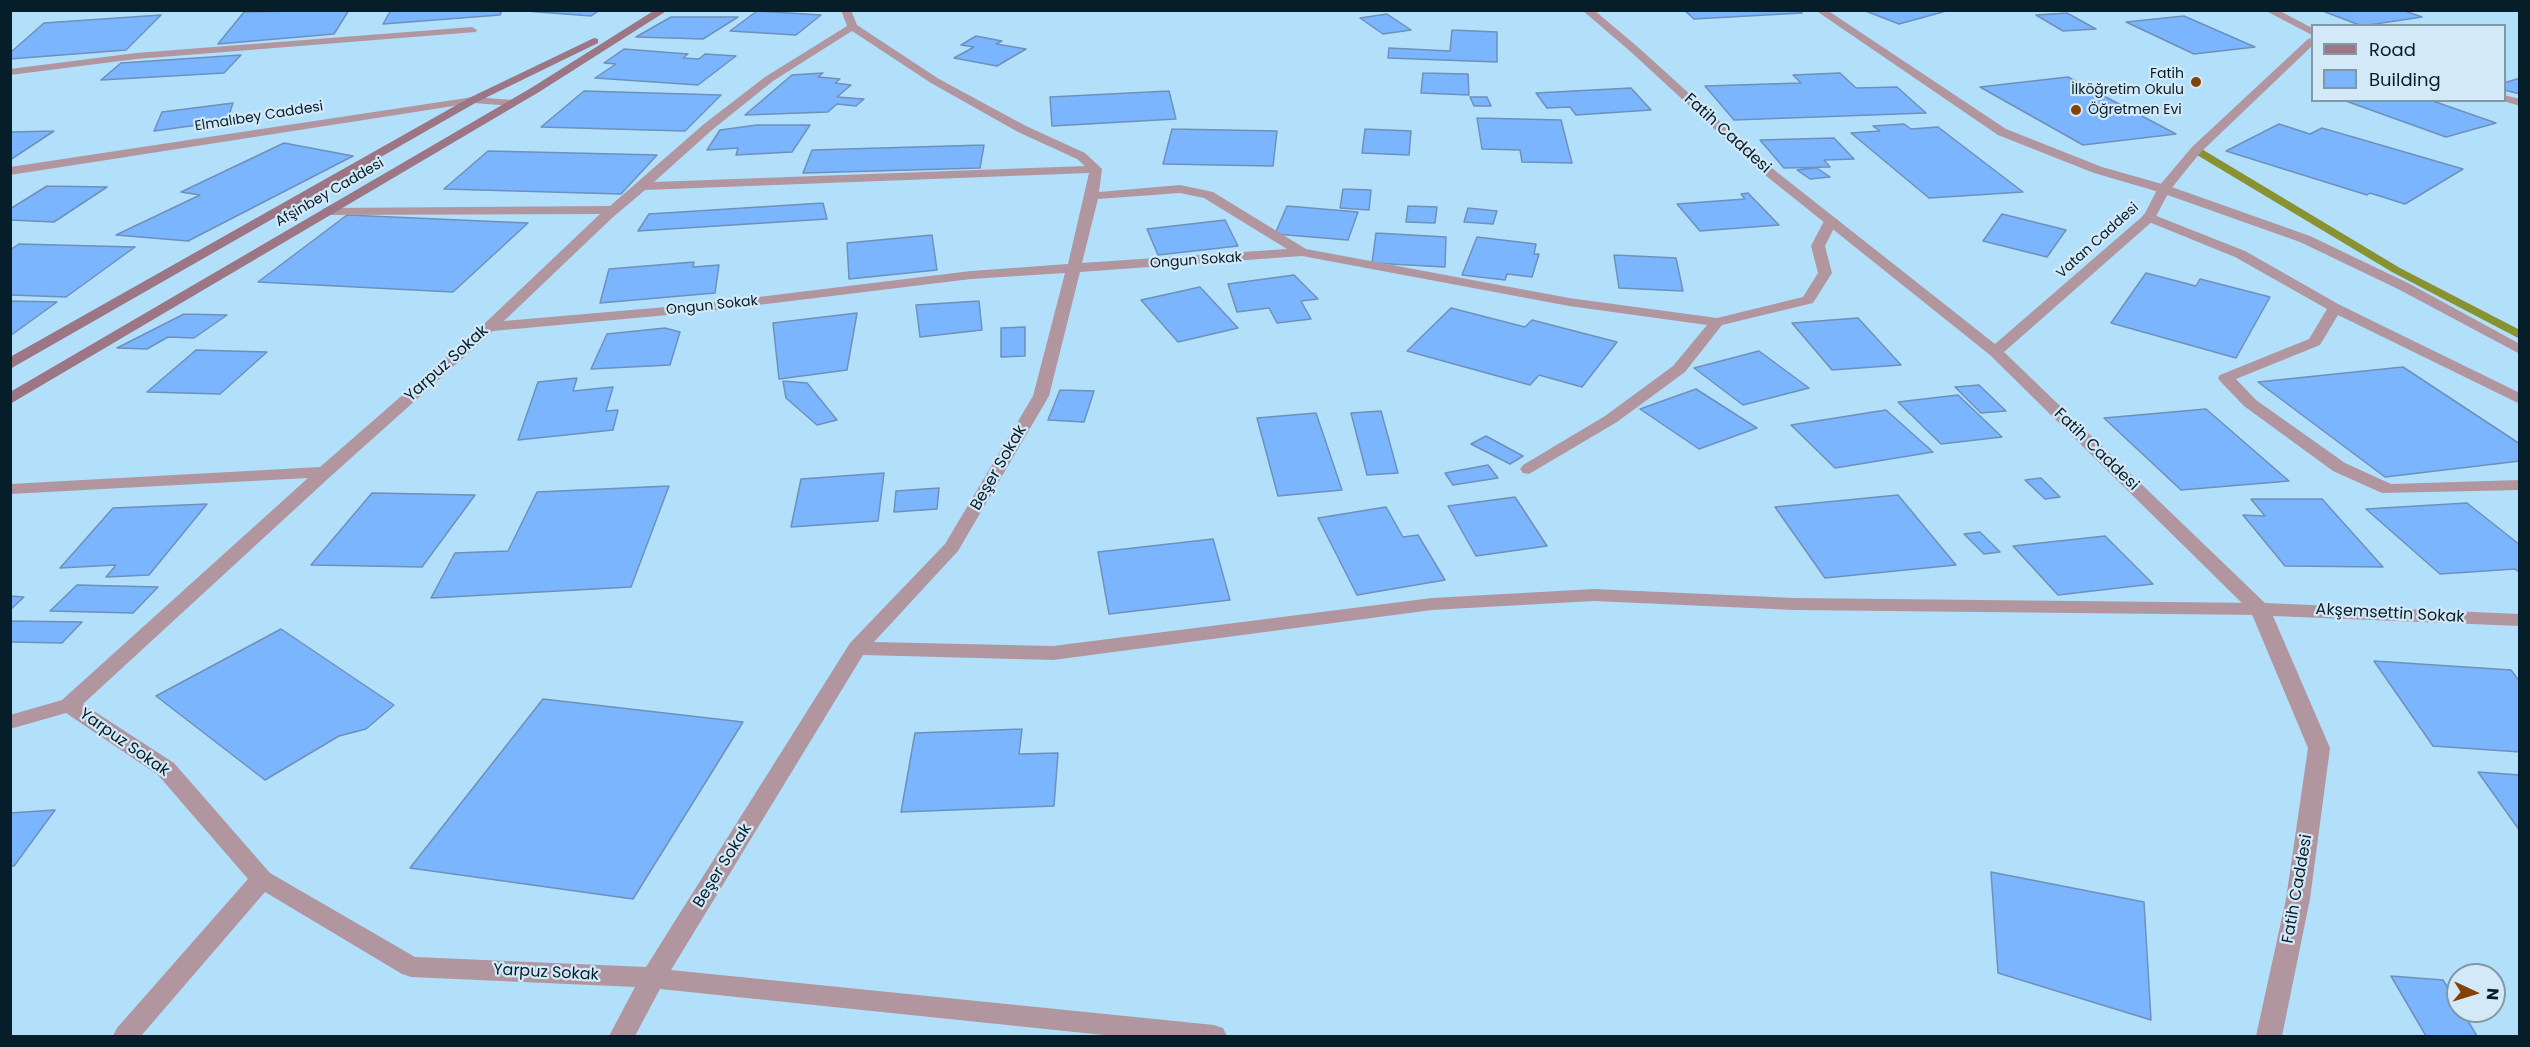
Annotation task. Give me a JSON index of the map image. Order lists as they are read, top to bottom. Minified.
{"streets":{"main road":["Afşinbey Caddesi"],"street":["Elmalıbey Caddesi","Fatih Caddesi","Vatan Caddesi","Ongun Sokak","Yarpuz Sokak","Beşer Sokak","Akşemsettin Sokak"]},"crossings":[["Elmalıbey Caddesi","Afşinbey Caddesi"],["Fatih Caddesi","Vatan Caddesi"],["Fatih Caddesi","Ongun Sokak"],["Fatih Caddesi","Akşemsettin Sokak"],["Ongun Sokak","Yarpuz Sokak"],["Ongun Sokak","Beşer Sokak"],["Yarpuz Sokak","Beşer Sokak"],["Beşer Sokak","Akşemsettin Sokak"]],"places":["Fatih İlköğretim Okulu","Öğretmen Evi"],"legend":["Road","Building"],"north":"right"}
